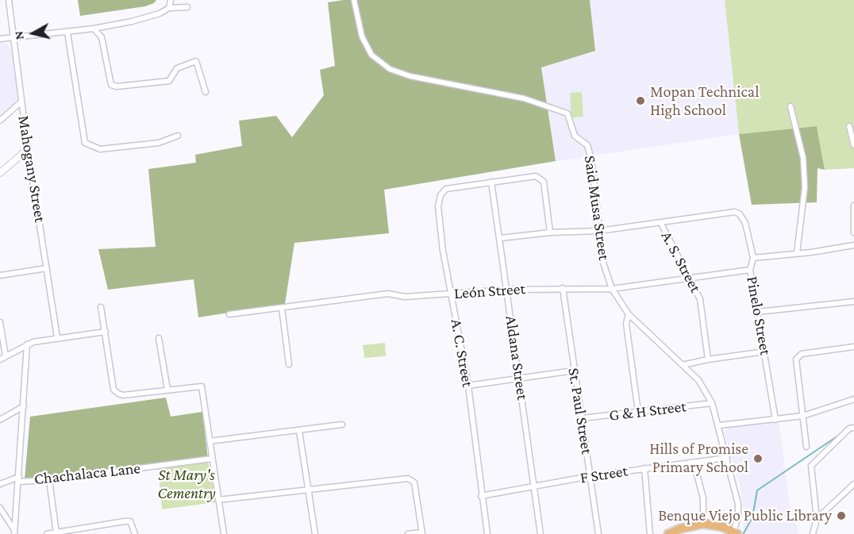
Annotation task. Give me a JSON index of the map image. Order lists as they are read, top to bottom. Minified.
{"streets":{"street":["Mahogany Street","Said Musa Street","A. S. Street","León Street","Pinelo Street","A. C. Street","Aldana Street","St. Paul Street","G & H Street","Chachalaca Lane","F Street"]},"crossings":[["Said Musa Street","León Street"],["Said Musa Street","G & H Street"],["Said Musa Street","F Street"],["A. S. Street","León Street"],["A. S. Street","Pinelo Street"],["León Street","Pinelo Street"],["León Street","A. C. Street"],["León Street","Aldana Street"],["León Street","St. Paul Street"],["A. C. Street","Aldana Street"],["A. C. Street","F Street"],["Aldana Street","F Street"],["St. Paul Street","G & H Street"],["St. Paul Street","F Street"]],"parks":["St Mary's Cementry"],"places":["Mopan Technical High School","Hills of Promise Primary School","Benque Viejo Public Library"],"north":"left"}
